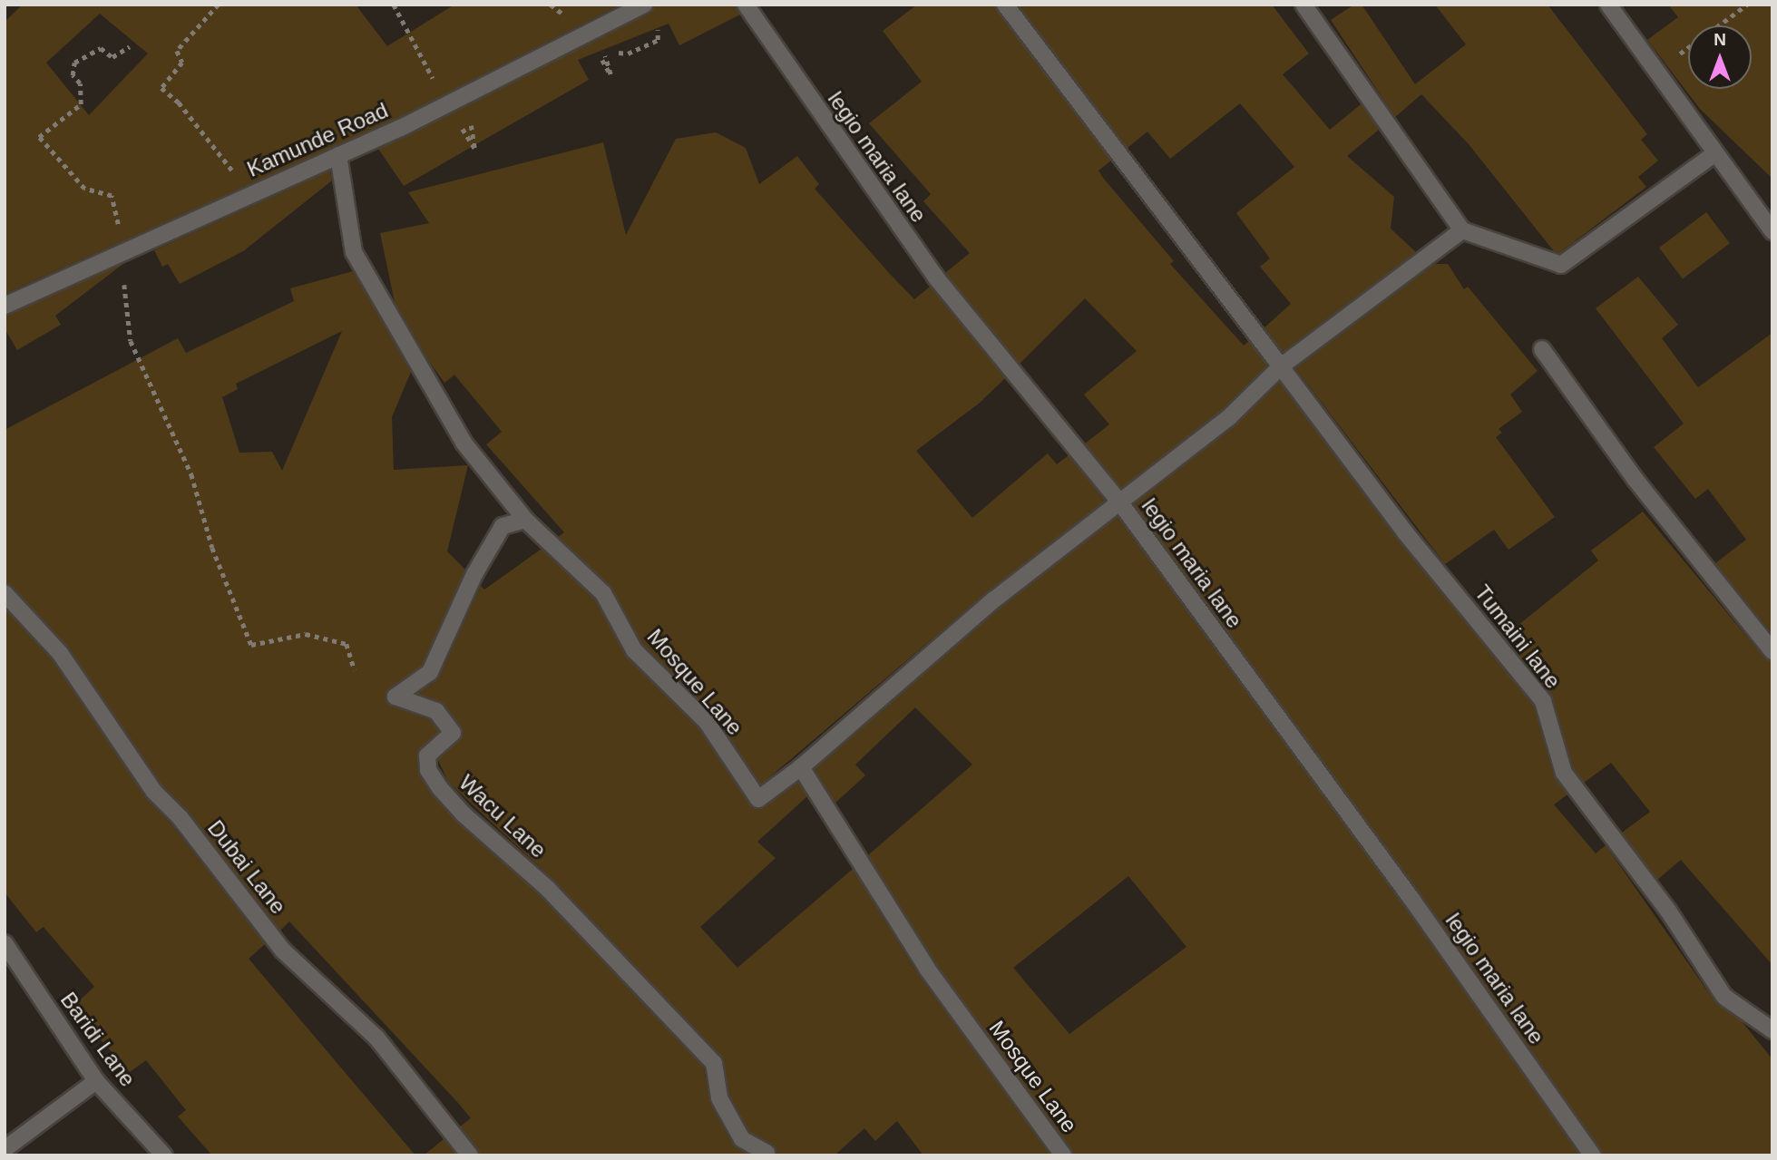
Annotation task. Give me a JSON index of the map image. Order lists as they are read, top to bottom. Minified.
{"streets":{"street":["Kamunde Road","legio maria lane","Tumaini lane","Mosque Lane","Wacu Lane","Dubai Lane","Baridi Lane"]},"crossings":[["Kamunde Road","Mosque Lane"],["Mosque Lane","Wacu Lane"]],"north":"top"}
